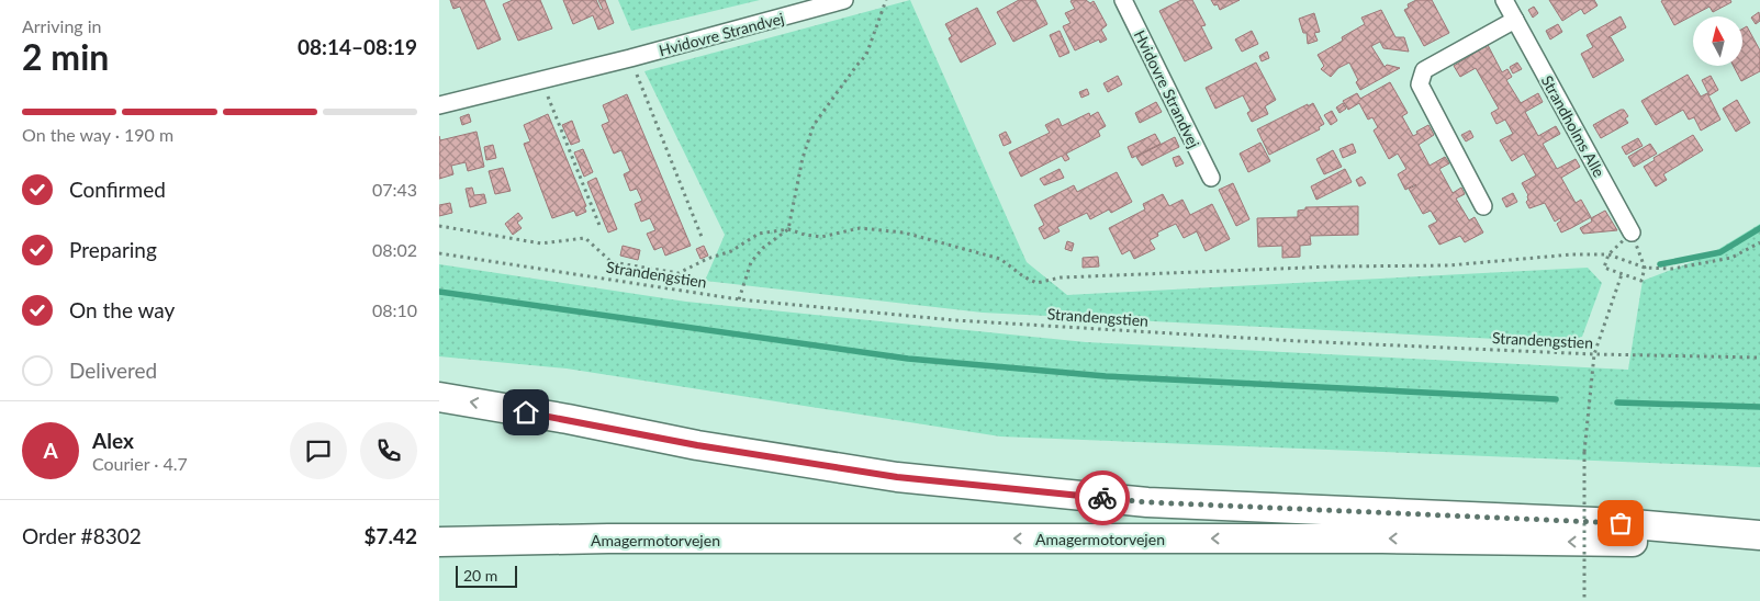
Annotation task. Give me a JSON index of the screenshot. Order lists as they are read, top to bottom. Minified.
{"streets":{"highway":["Amagermotorvejen"],"street":["Hvidovre Strandvej","Strandholms Alle"],"path":["Strandengstien"]},"scale_bar":"20 m","north":"top","page":{"heading":["2 min","Arriving in","08:14–08:19"],"panel":["Alex","Courier · 4.7","Order #8302","$7.42"],"bar":"On the way · 190 m","list":[["Confirmed","07:43"],["Preparing","08:02"],["On the way","08:10"],"Delivered"],"round":"A","scale":"20 m"}}
